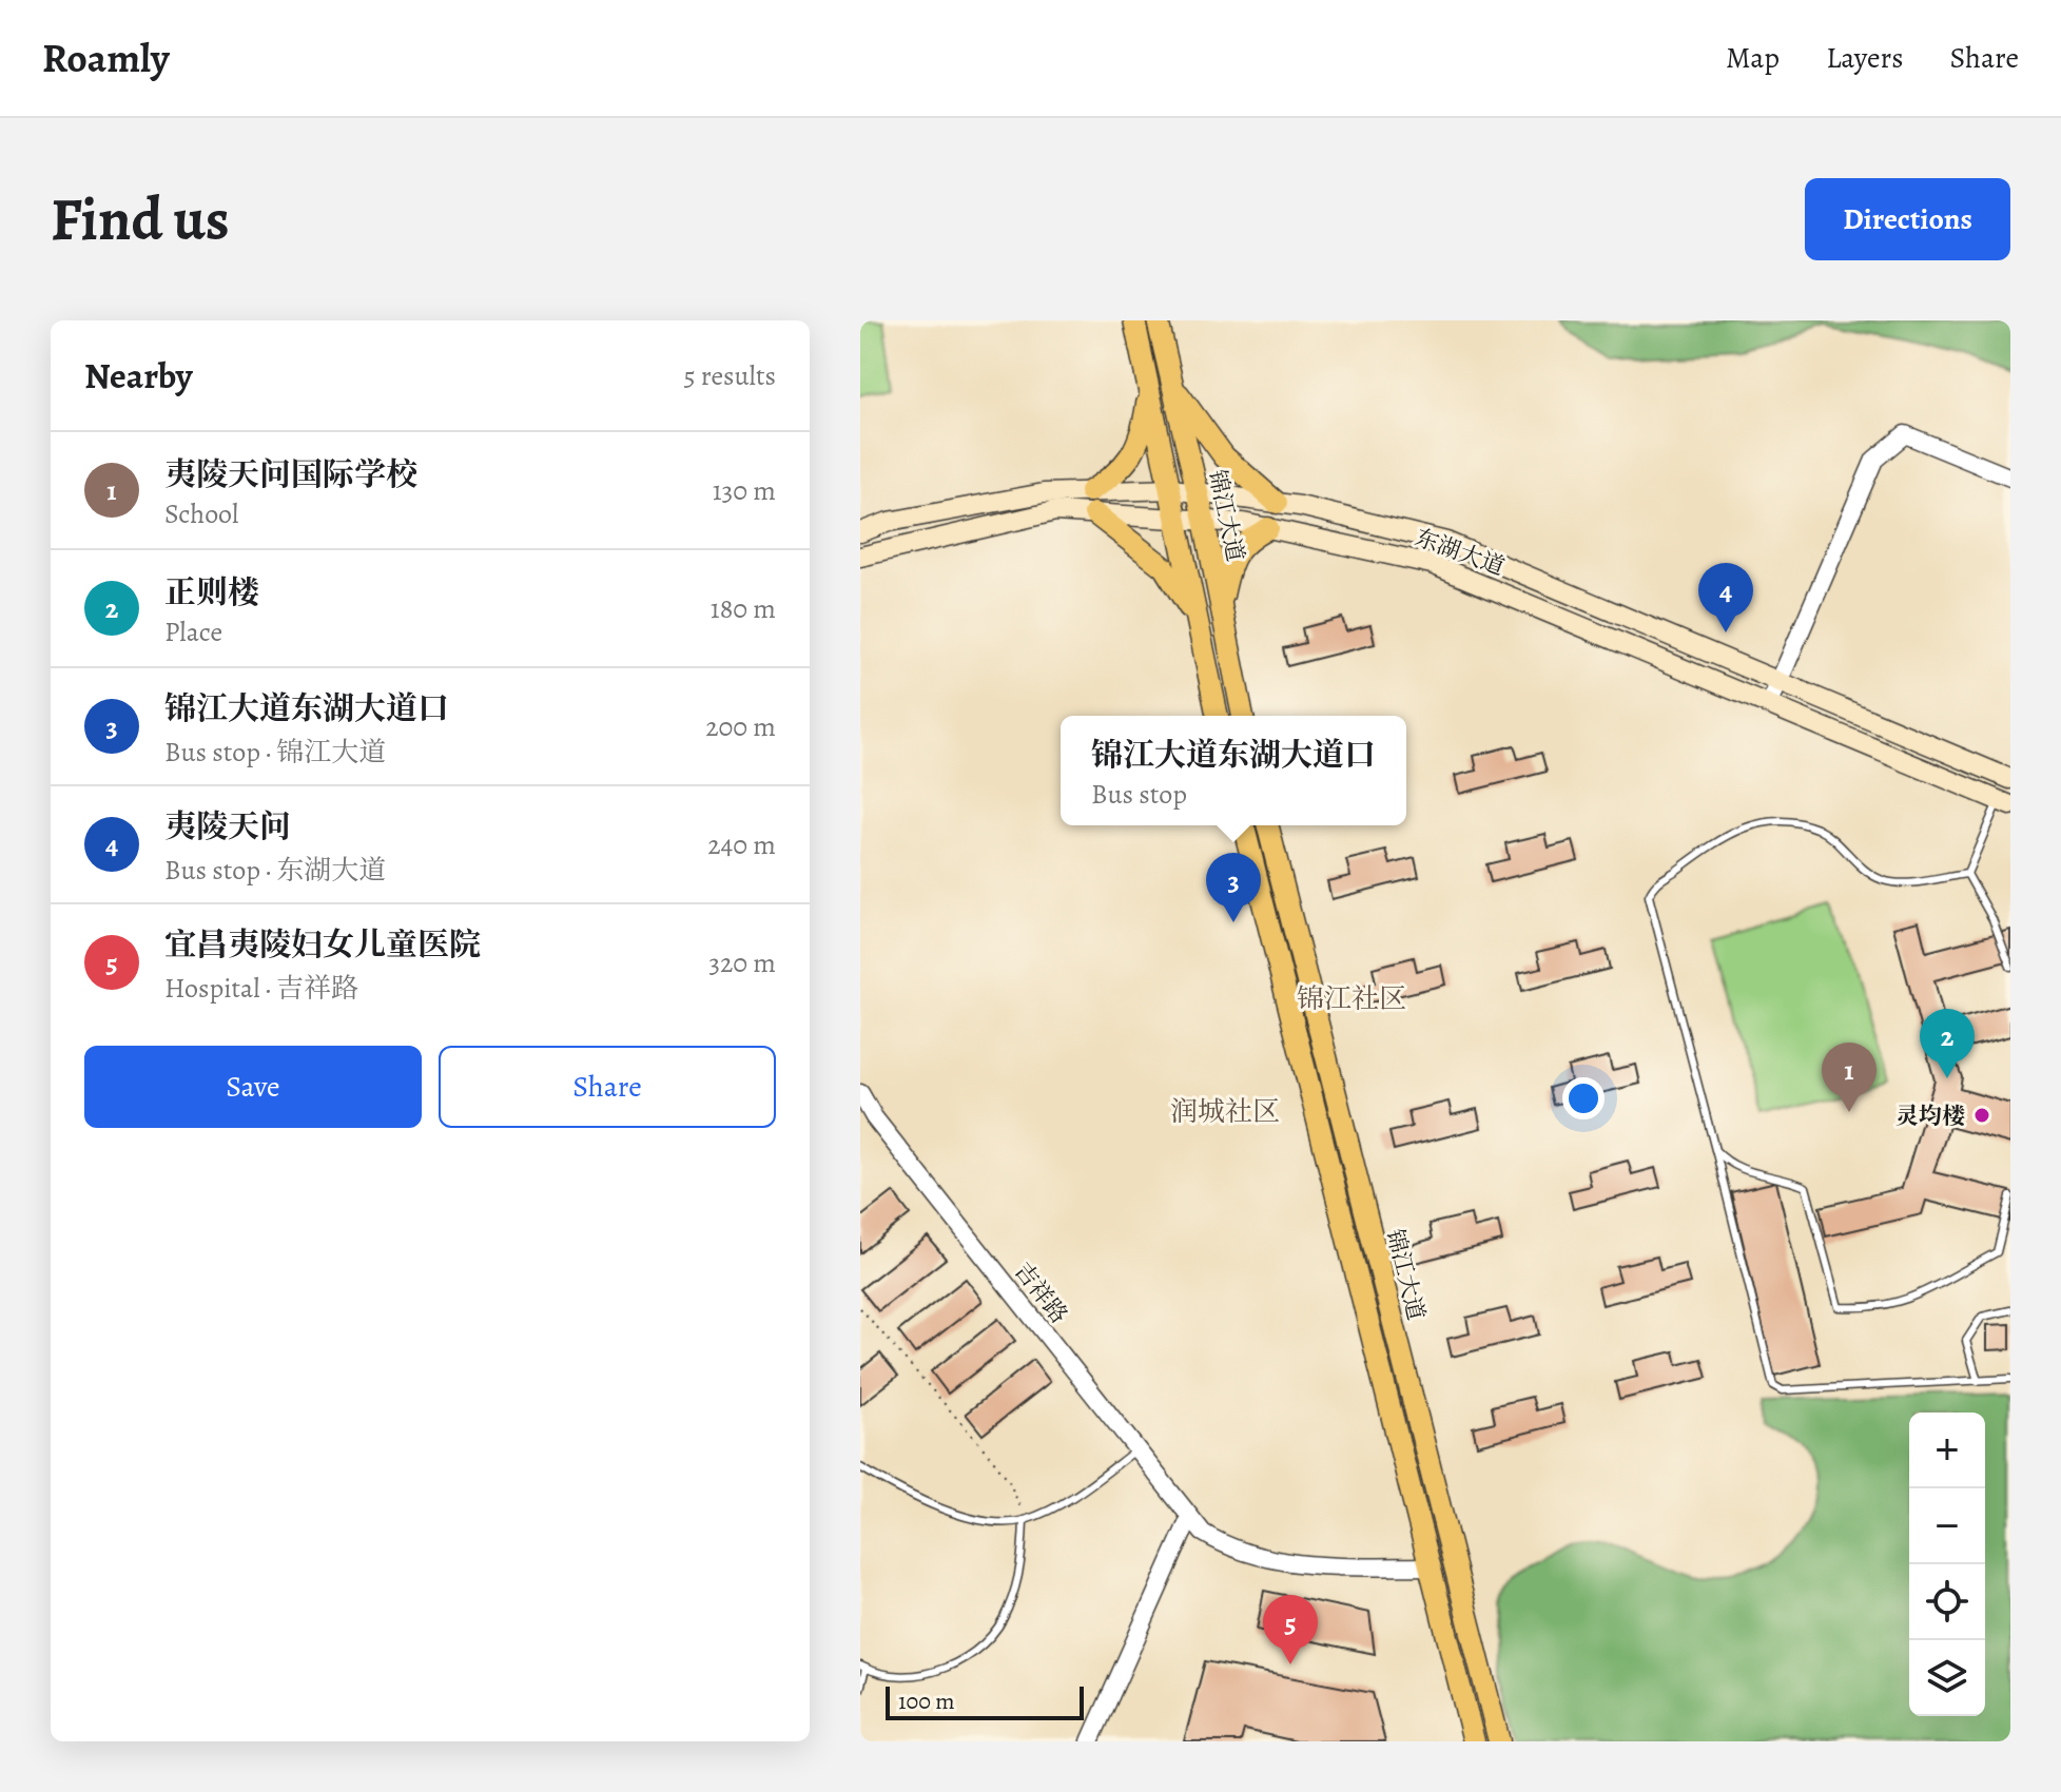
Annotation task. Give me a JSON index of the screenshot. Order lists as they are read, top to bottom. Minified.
{"streets":{"main road":["锦江大道","东湖大道"],"street":["吉祥路"]},"crossings":[["锦江大道","东湖大道"]],"districts":["锦江社区","润城社区"],"places":["灵均楼"],"scale_bar":"100 m","page":{"header":"Roamly","nav":["Map","Layers","Share"],"buttons":["Directions",["Save","Share"]],"title":"Find us","heading":["Nearby","5 results"],"list":[{"mark":"1","name":"夷陵天问国际学校","note":"School","value":"130 m"},{"mark":"2","name":"正则楼","note":"Place","value":"180 m"},{"mark":"3","name":"锦江大道东湖大道口","note":"Bus stop · 锦江大道","value":"200 m"},{"mark":"4","name":"夷陵天问","note":"Bus stop · 东湖大道","value":"240 m"},{"mark":"5","name":"宜昌夷陵妇女儿童医院","note":"Hospital · 吉祥路","value":"320 m"}],"pins":["4","3","2","1","5"],"popup":["锦江大道东湖大道口","Bus stop"],"map_buttons":["+","−"],"scale":"100 m"}}
